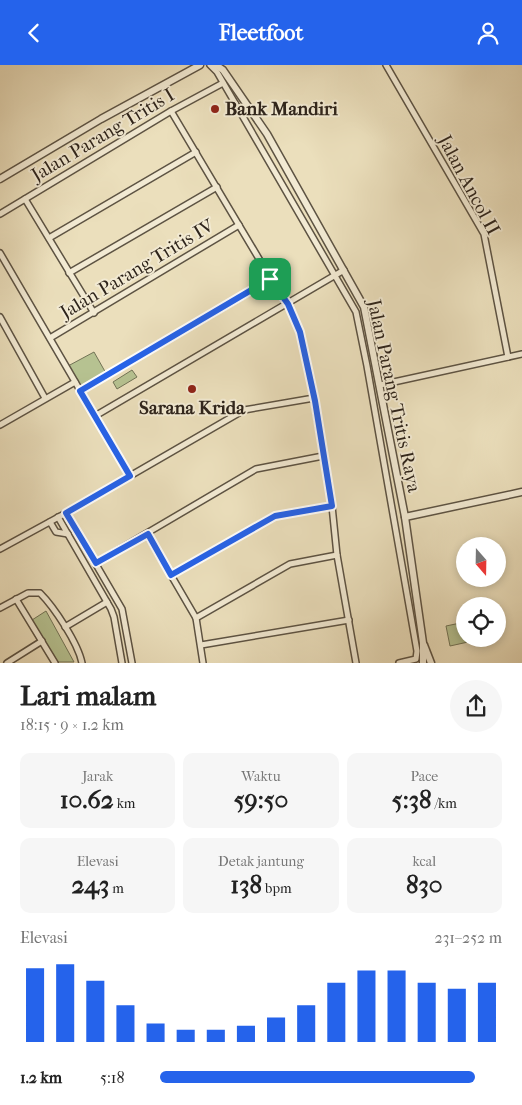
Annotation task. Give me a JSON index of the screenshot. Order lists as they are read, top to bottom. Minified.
{"streets":{"street":["Jalan Parang Tritis I","Jalan Ancol II","Jalan Parang Tritis IV","Jalan Parang Tritis Raya"]},"places":["Bank Mandiri","Sarana Krida"],"north":"bottom","page":{"header":"Fleetfoot","heading":["Lari malam","18:15 · 9 × 1.2 km"],"stats":[["Jarak","10.62 km"],["Waktu","59:50"],["Pace","5:38 /km"],["Elevasi","243 m"],["Detak jantung","138 bpm"],["kcal","830"]],"chart":["Elevasi","231–252 m"],"list":[{"name":"1.2 km","note":"5:18"}]}}
